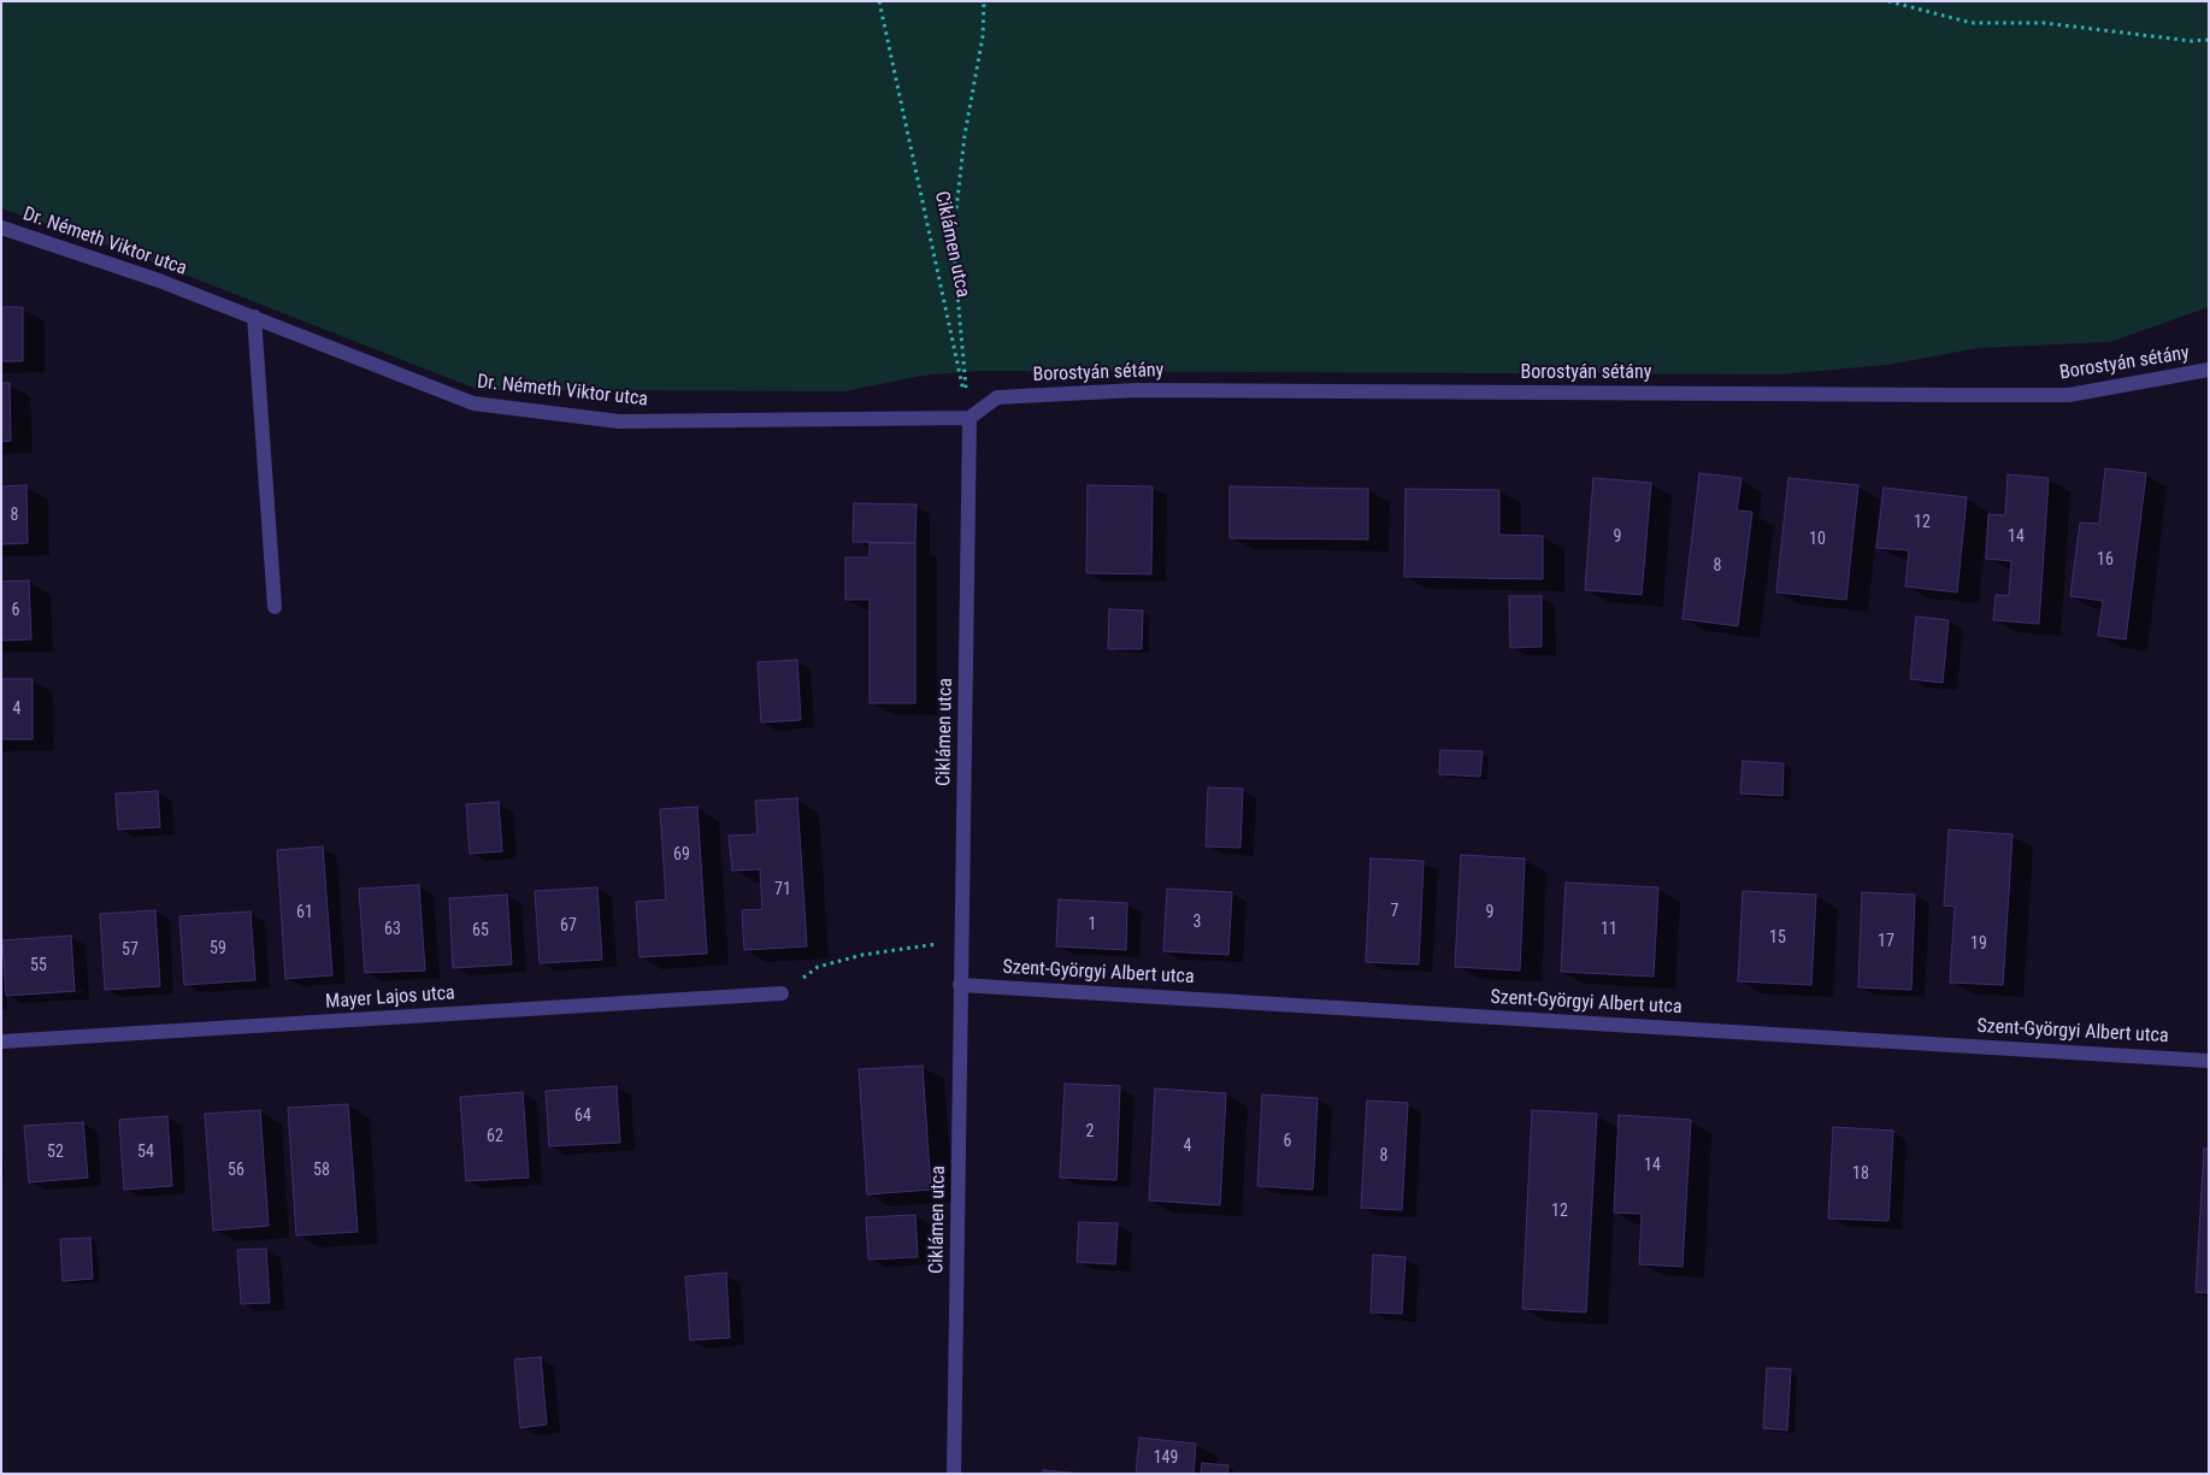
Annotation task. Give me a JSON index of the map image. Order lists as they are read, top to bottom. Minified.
{"streets":{"street":["Dr. Németh Viktor utca","Ciklámen utca","Borostyán sétány","Szent-Györgyi Albert utca","Mayer Lajos utca"]},"crossings":[["Dr. Németh Viktor utca","Ciklámen utca"],["Dr. Németh Viktor utca","Borostyán sétány"],["Ciklámen utca","Borostyán sétány"],["Ciklámen utca","Szent-Györgyi Albert utca"]],"house_numbers":["8","12","9","14","10","16","8","6","4","69","71","7","61","9","3","1","67","63","11","65","15","17","19","59","57","55","64","2","62","6","4","52","54","8","14","56","58","18","12","149"]}
